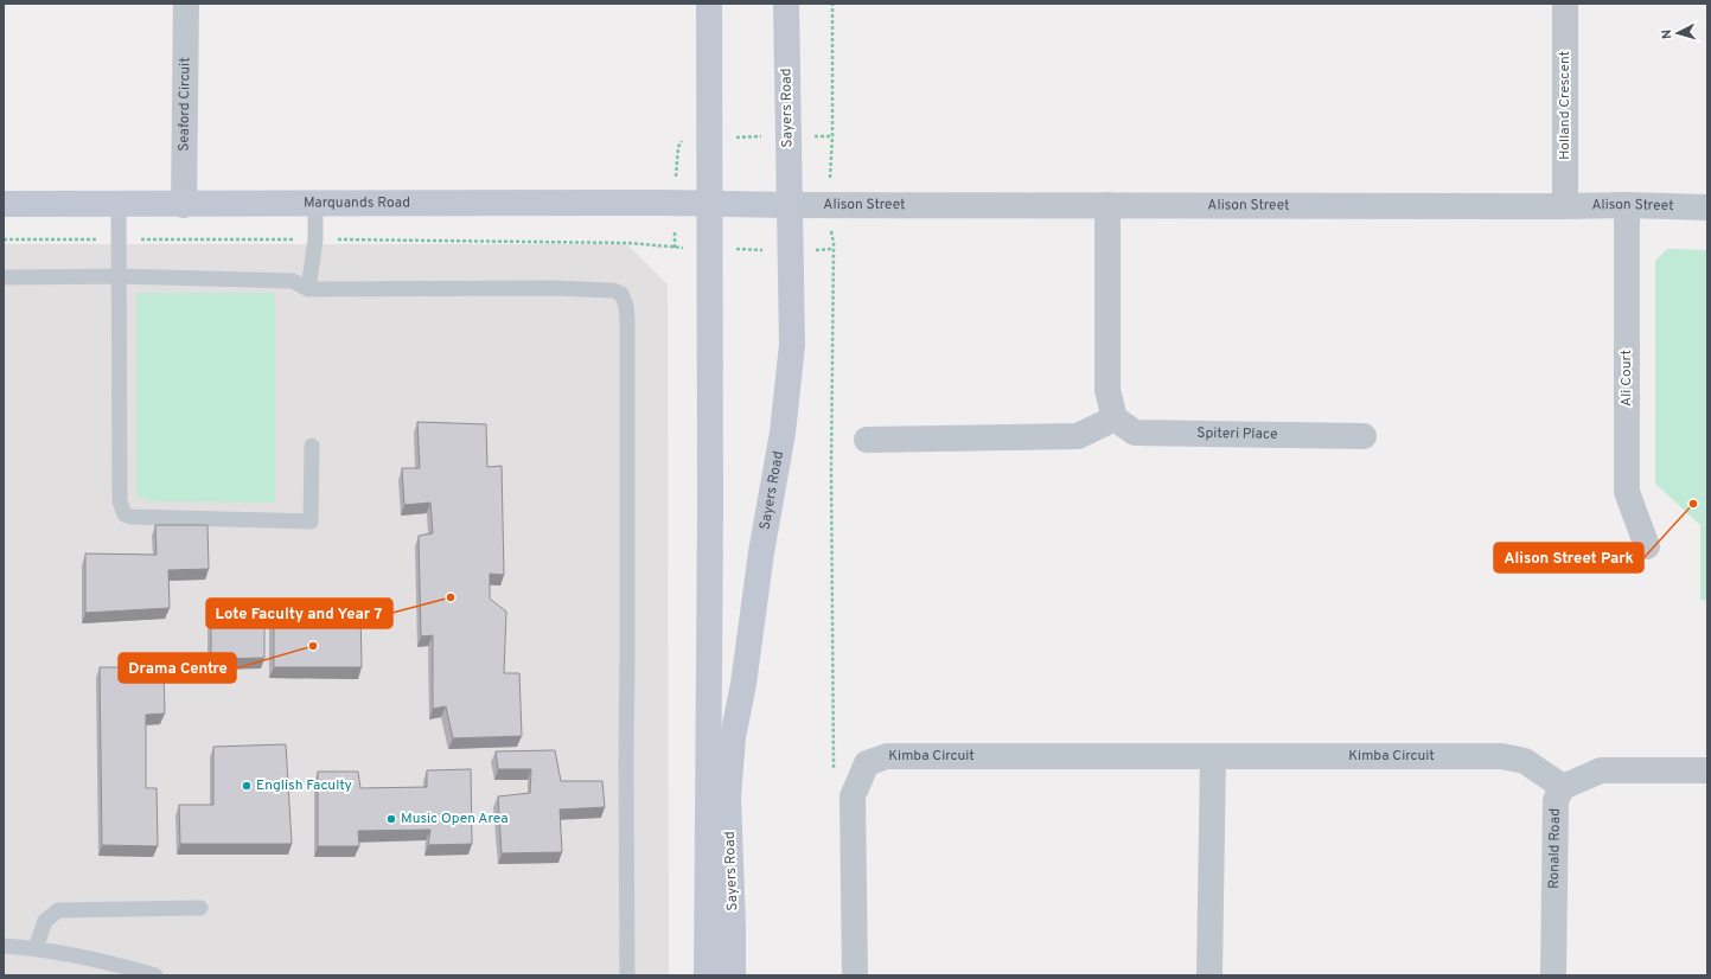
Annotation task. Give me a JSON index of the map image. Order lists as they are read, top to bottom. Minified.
{"streets":{"main road":["Sayers Road","Marquands Road"],"street":["Seaford Circuit","Holland Crescent","Alison Street","Ali Court","Spiteri Place","Kimba Circuit","Ronald Road"]},"crossings":[["Seaford Circuit","Marquands Road"],["Holland Crescent","Alison Street"],["Sayers Road","Marquands Road"],["Sayers Road","Alison Street"],["Marquands Road","Alison Street"],["Alison Street","Ali Court"],["Kimba Circuit","Ronald Road"]],"places":["Alison Street Park","Lote Faculty and Year 7","Drama Centre","English Faculty","Music Open Area"],"north":"left"}
